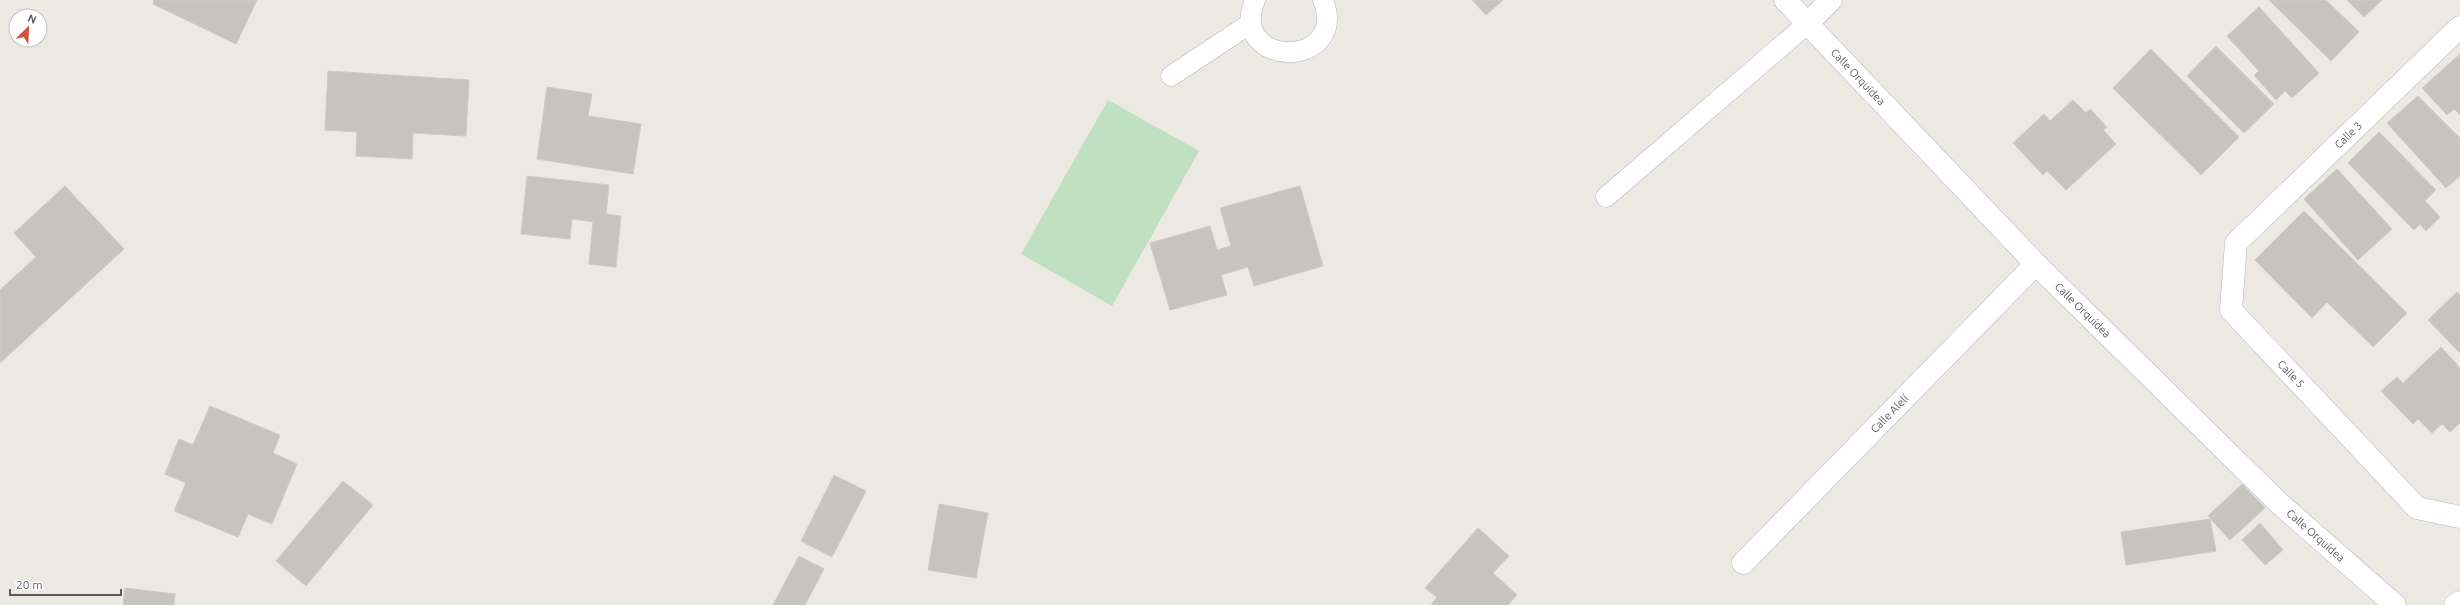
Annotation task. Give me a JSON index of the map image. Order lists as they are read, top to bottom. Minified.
{"streets":{"street":["Calle Orquídea","Calle 3","Calle 5","Calle Alelí"]},"crossings":[["Calle Orquídea","Calle Alelí"],["Calle 3","Calle 5"]],"scale_bar":"20 m","north":"top right"}
